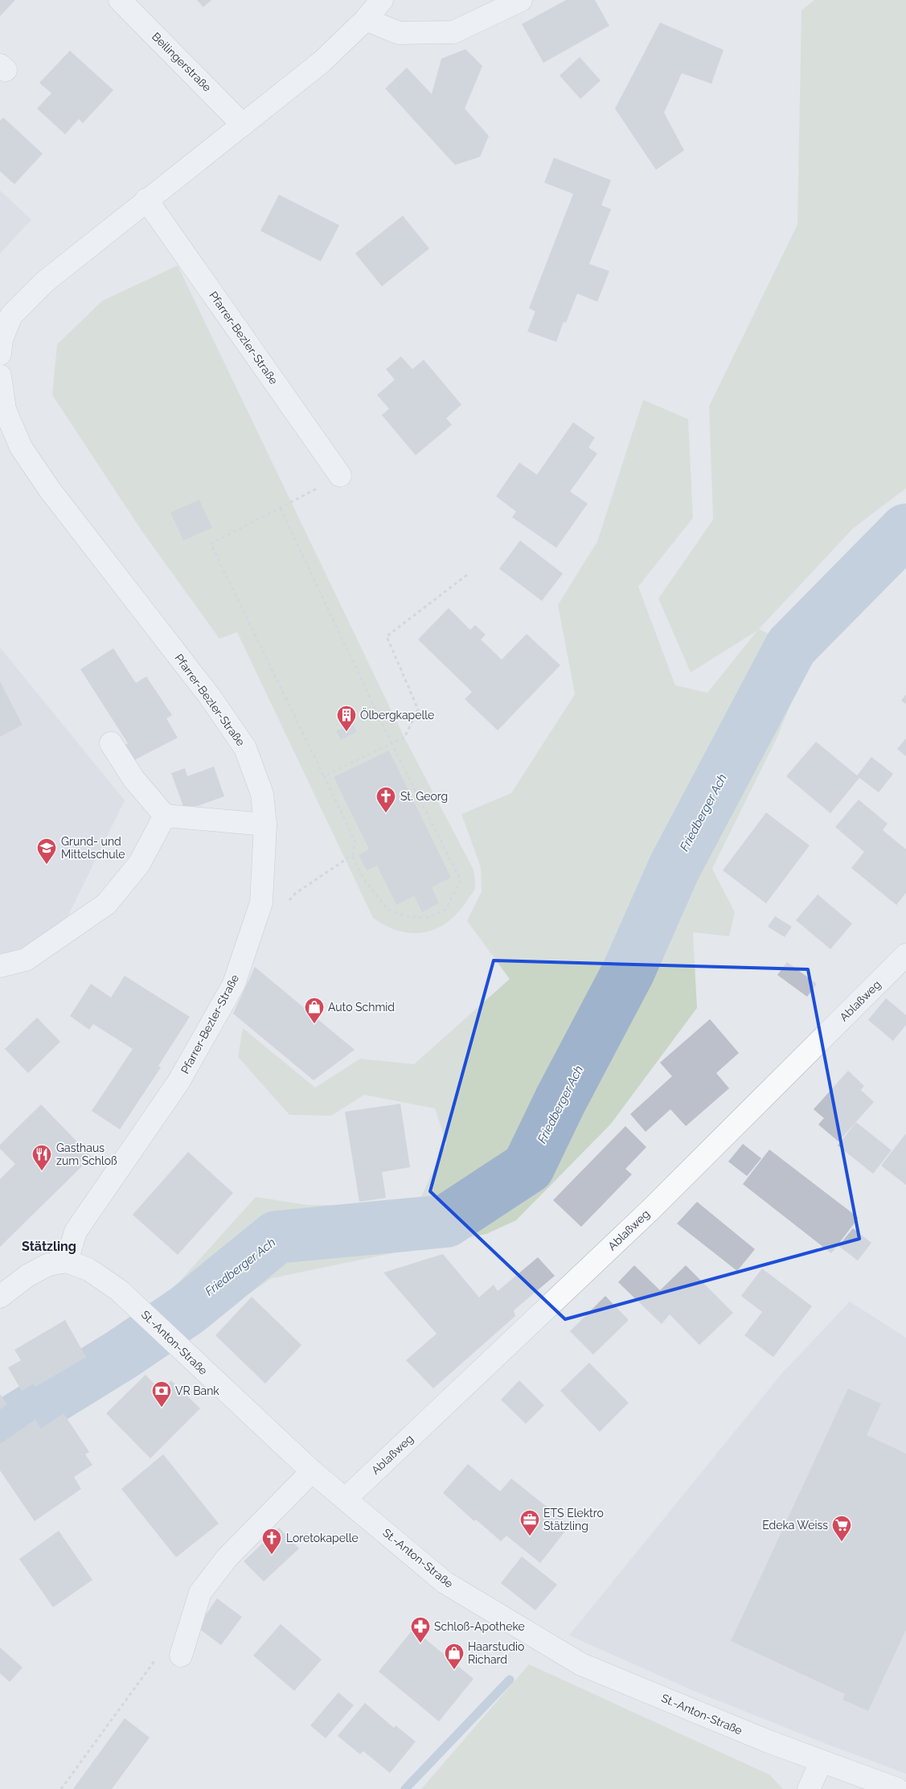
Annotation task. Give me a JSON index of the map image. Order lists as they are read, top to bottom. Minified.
{"streets":{"street":["Beilingerstraße","Pfarrer-Bezler-Straße","Ablaßweg","St.-Anton-Straße"]},"crossings":[["Pfarrer-Bezler-Straße","St.-Anton-Straße"],["Ablaßweg","St.-Anton-Straße"]],"districts":["Stätzling"],"water":["Friedberger Ach"],"places":{"building":["Ölbergkapelle"],"church":["St. Georg","Loretokapelle"],"school or university":["Grund- und Mittelschule"],"shop":["Auto Schmid","Haarstudio Richard"],"restaurant":["Gasthaus zum Schloß"],"bank":["VR Bank"],"office":["ETS Elektro Stätzling"],"supermarket":["Edeka Weiss"],"pharmacy":["Schloß-Apotheke"]}}
